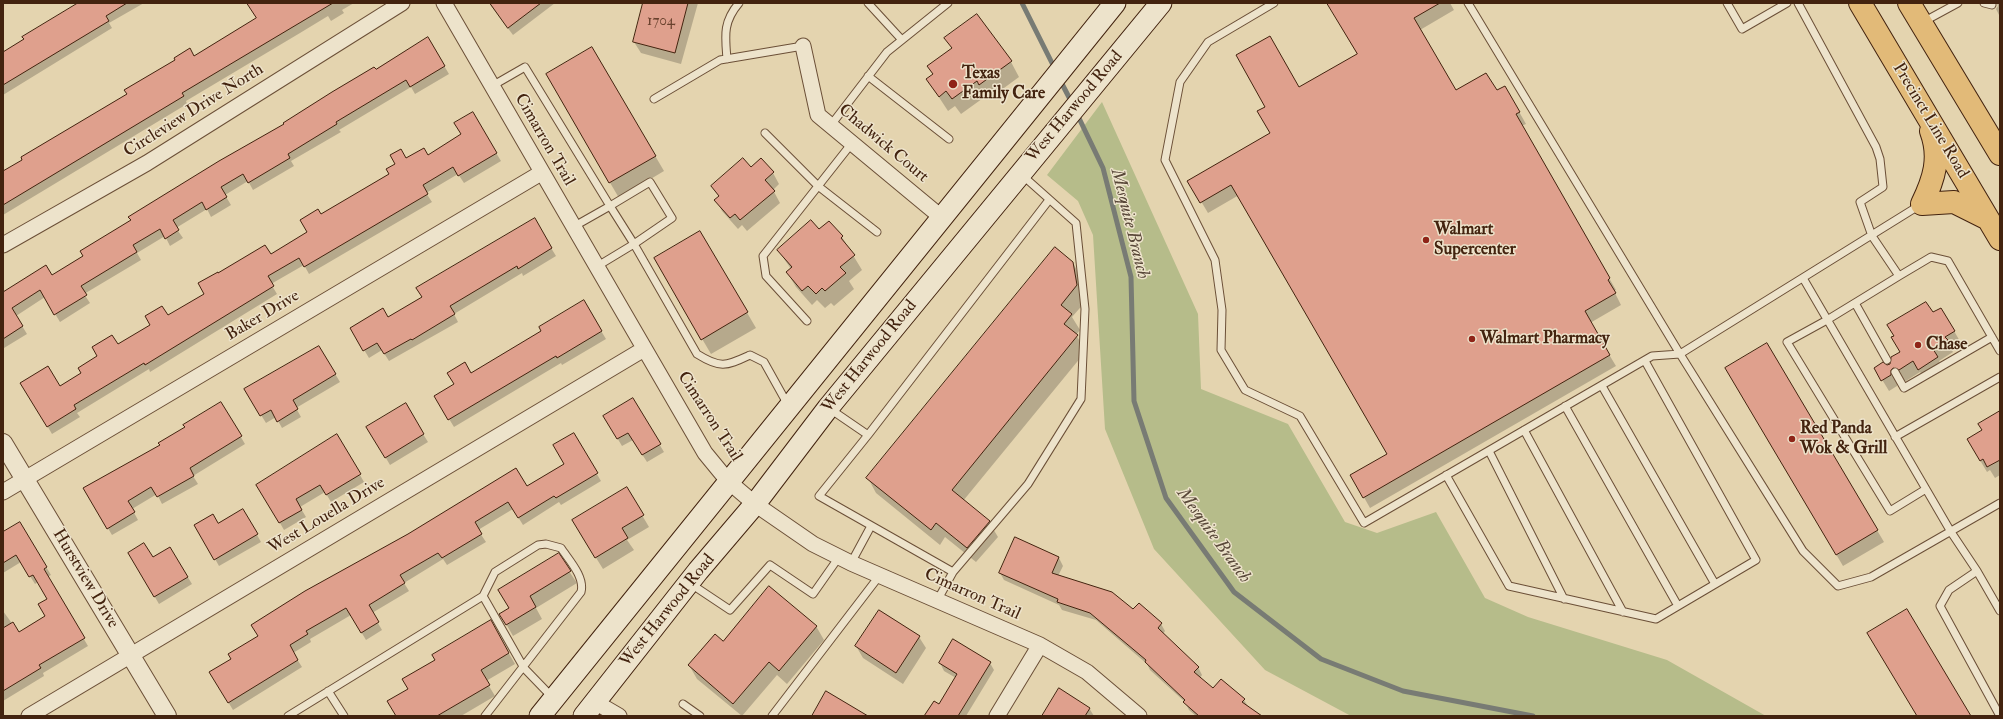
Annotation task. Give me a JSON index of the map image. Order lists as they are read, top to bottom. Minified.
{"streets":{"main road":["West Harwood Road","Precinct Line Road"],"street":["Circleview Drive North","Cimarron Trail","Chadwick Court","Baker Drive","West Louella Drive","Hurstview Drive"]},"crossings":[["West Harwood Road","Cimarron Trail"],["West Harwood Road","Chadwick Court"],["Cimarron Trail","Baker Drive"],["Cimarron Trail","West Louella Drive"],["Baker Drive","Hurstview Drive"],["West Louella Drive","Hurstview Drive"]],"water":["Mesquite Branch"],"places":["Texas Family Care","Walmart Supercenter","Walmart Pharmacy","Chase","Red Panda Wok & Grill"],"house_numbers":["1704"]}
